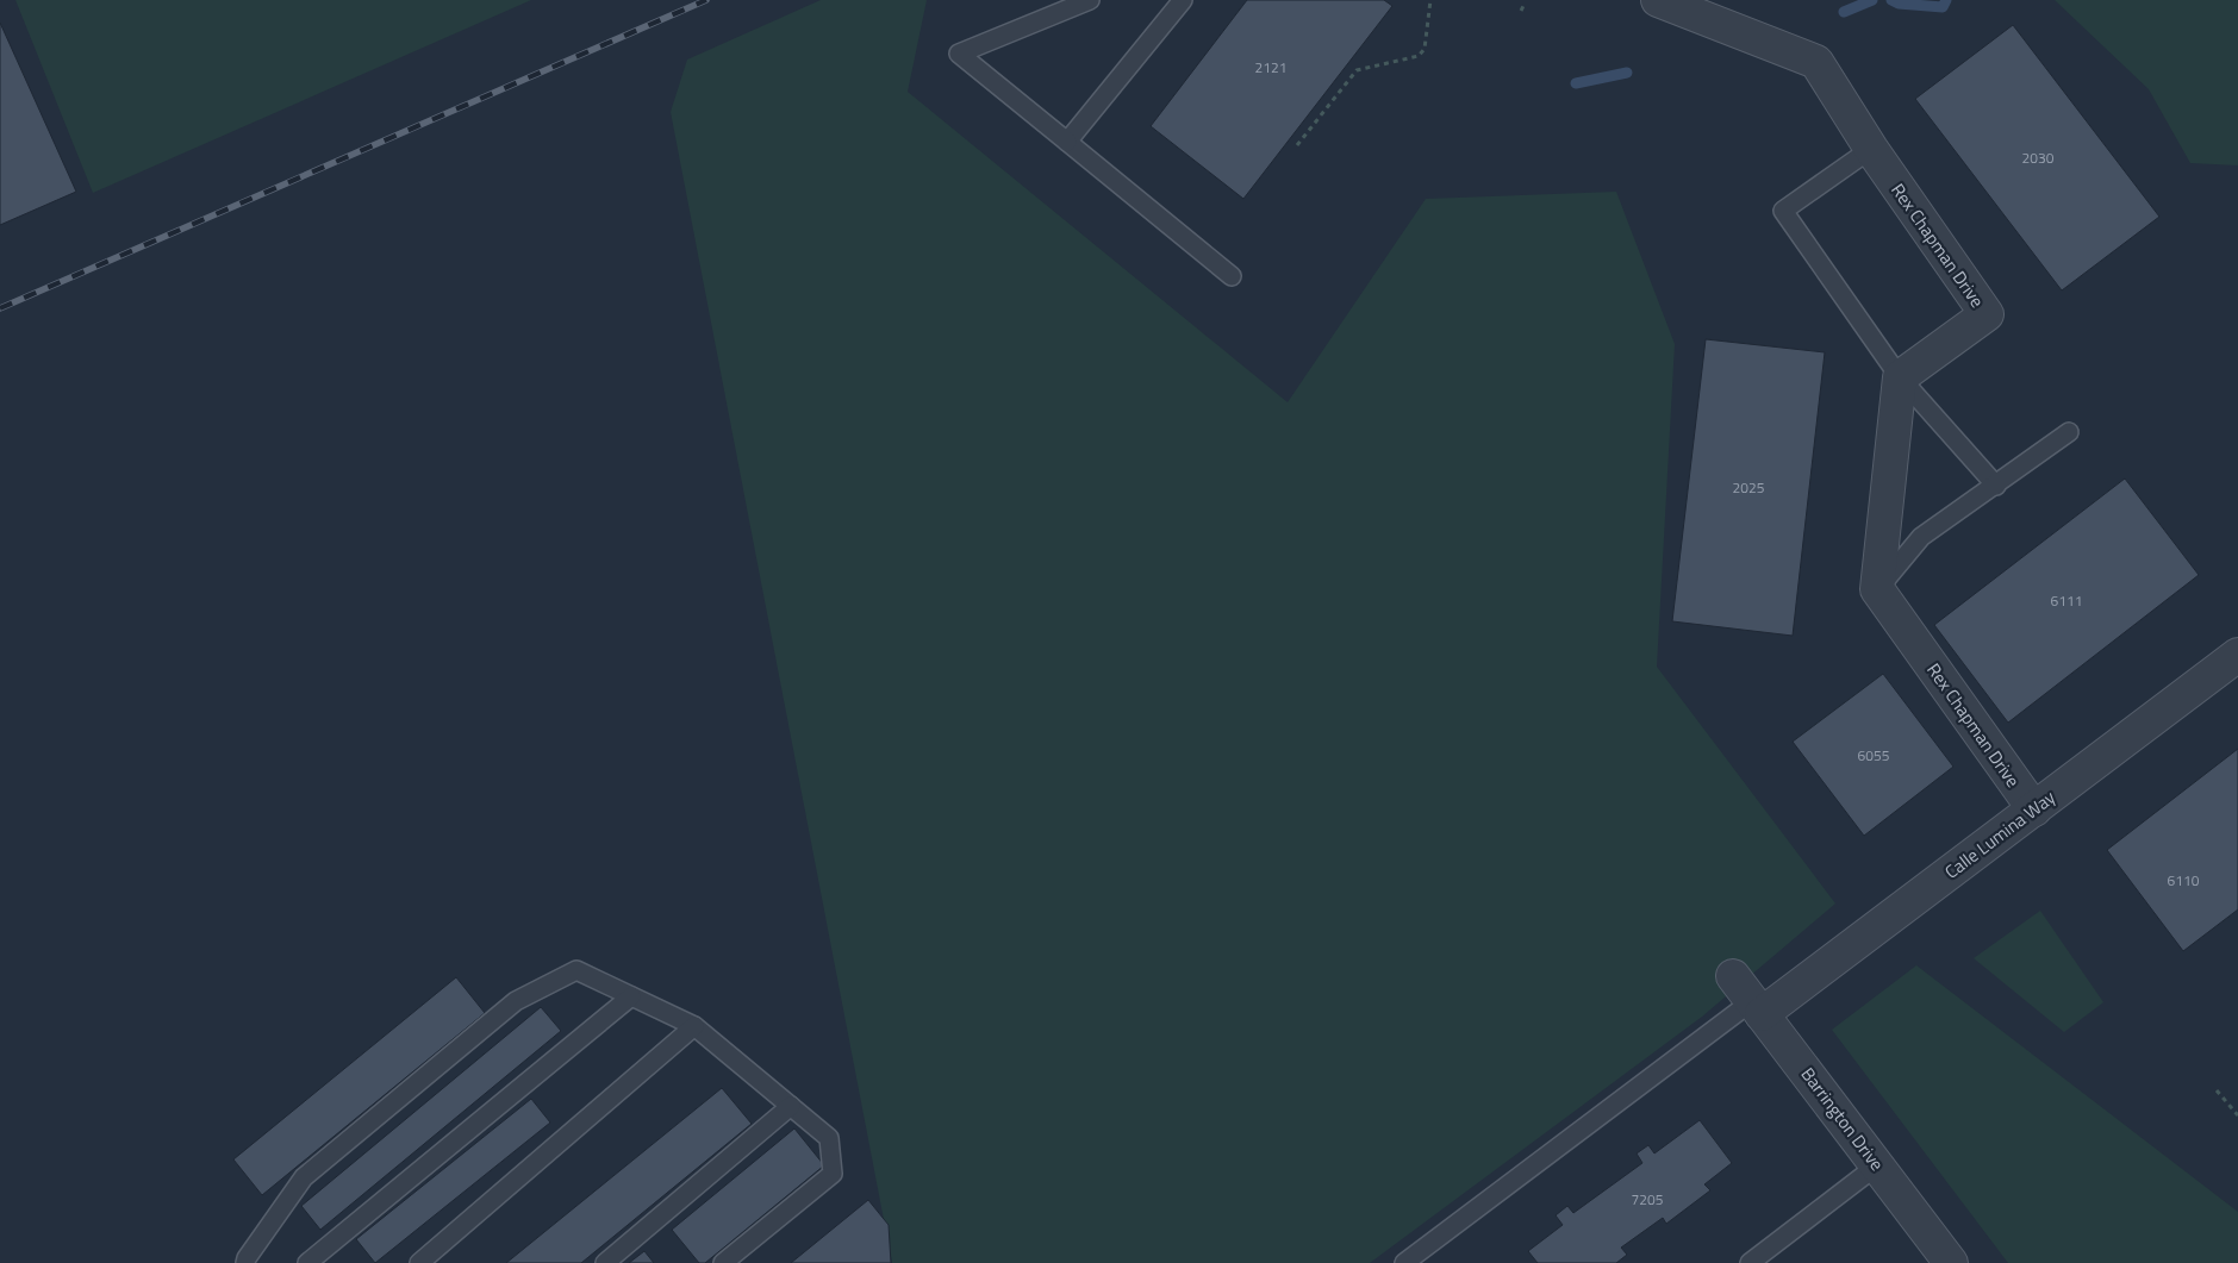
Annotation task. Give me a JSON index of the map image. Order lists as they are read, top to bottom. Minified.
{"streets":{"street":["Rex Chapman Drive","Calle Lumina Way","Barrington Drive"]},"crossings":[["Rex Chapman Drive","Calle Lumina Way"],["Calle Lumina Way","Barrington Drive"]],"house_numbers":["2121","2030","2025","6111","6055","6110","7205"]}
